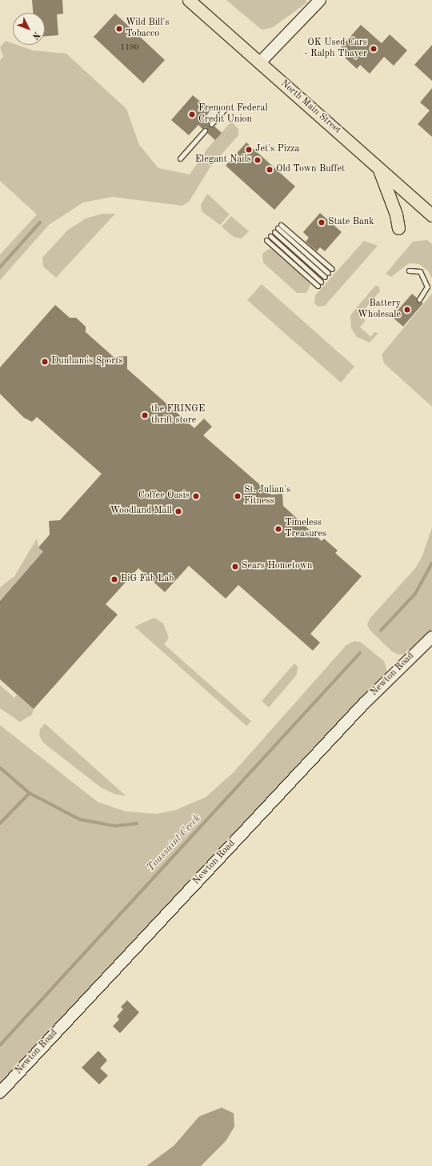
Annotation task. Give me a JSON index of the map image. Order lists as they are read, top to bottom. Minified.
{"streets":{"main road":["North Main Street"],"street":["Newton Road"]},"water":["Toussaint Creek"],"places":["Wild Bill's Tobacco","OK Used Cars - Ralph Thayer","Fremont Federal Credit Union","Jet's Pizza","Elegant Nails","Old Town Buffet","State Bank","Battery Wholesale","Dunham's Sports","the FRINGE thrift store","Coffee Oasis","St. Julian's Fitness","Woodland Mall","Timeless Treasures","Sears Hometown","BiG Fab Lab"],"house_numbers":["1180"],"north":"bottom right"}
